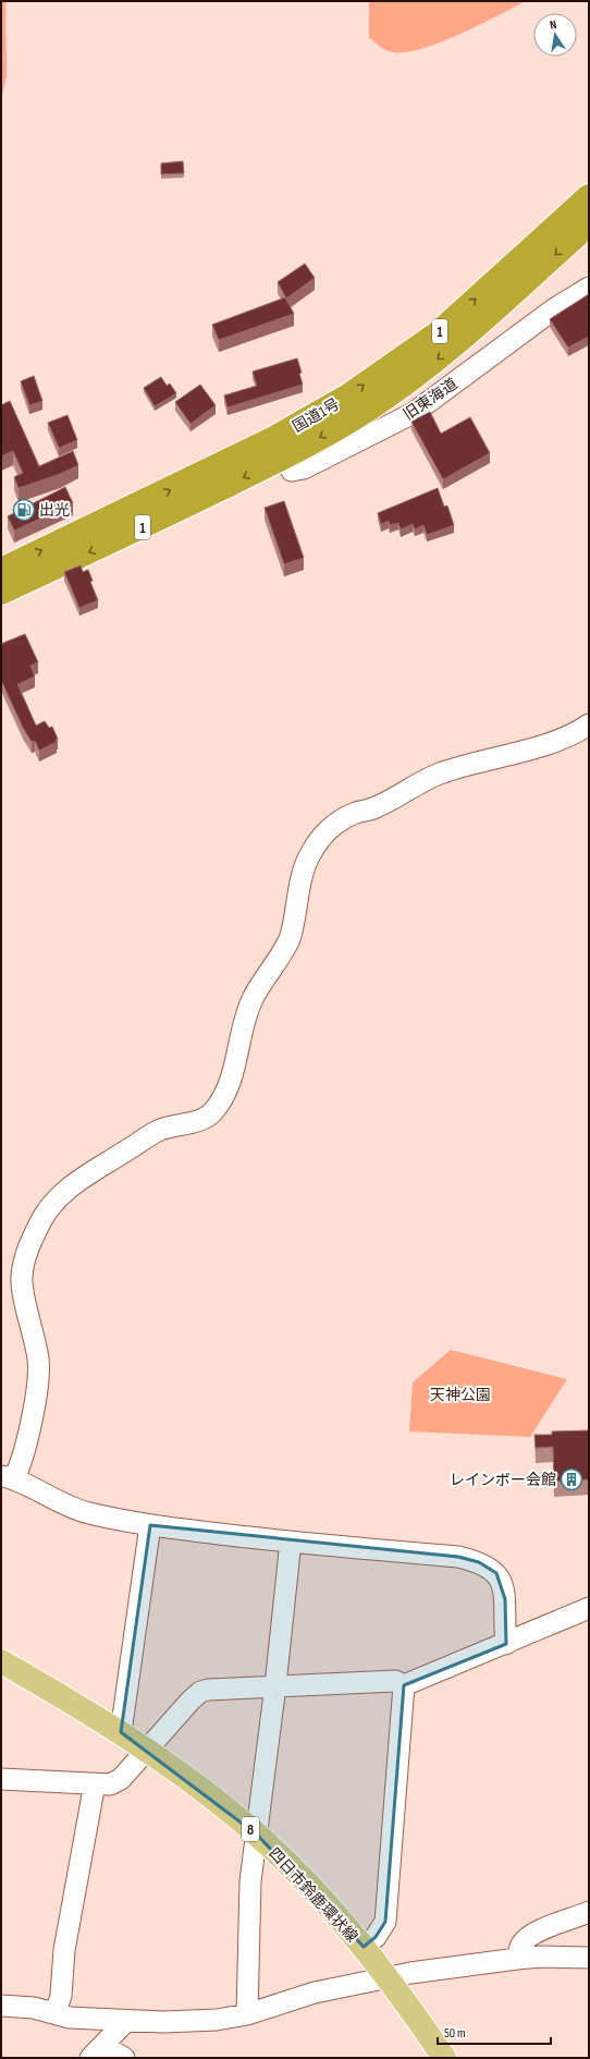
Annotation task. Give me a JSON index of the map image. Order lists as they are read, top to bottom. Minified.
{"streets":{"highway":["1","国道1号"],"main road":["8","四日市鈴鹿環状線"],"street":["旧東海道"]},"crossings":[["旧東海道","国道1号"]],"parks":["天神公園"],"places":{"fuel station":["出光"],"building":["レインボー会館"]},"scale_bar":"50 m","north":"top"}
